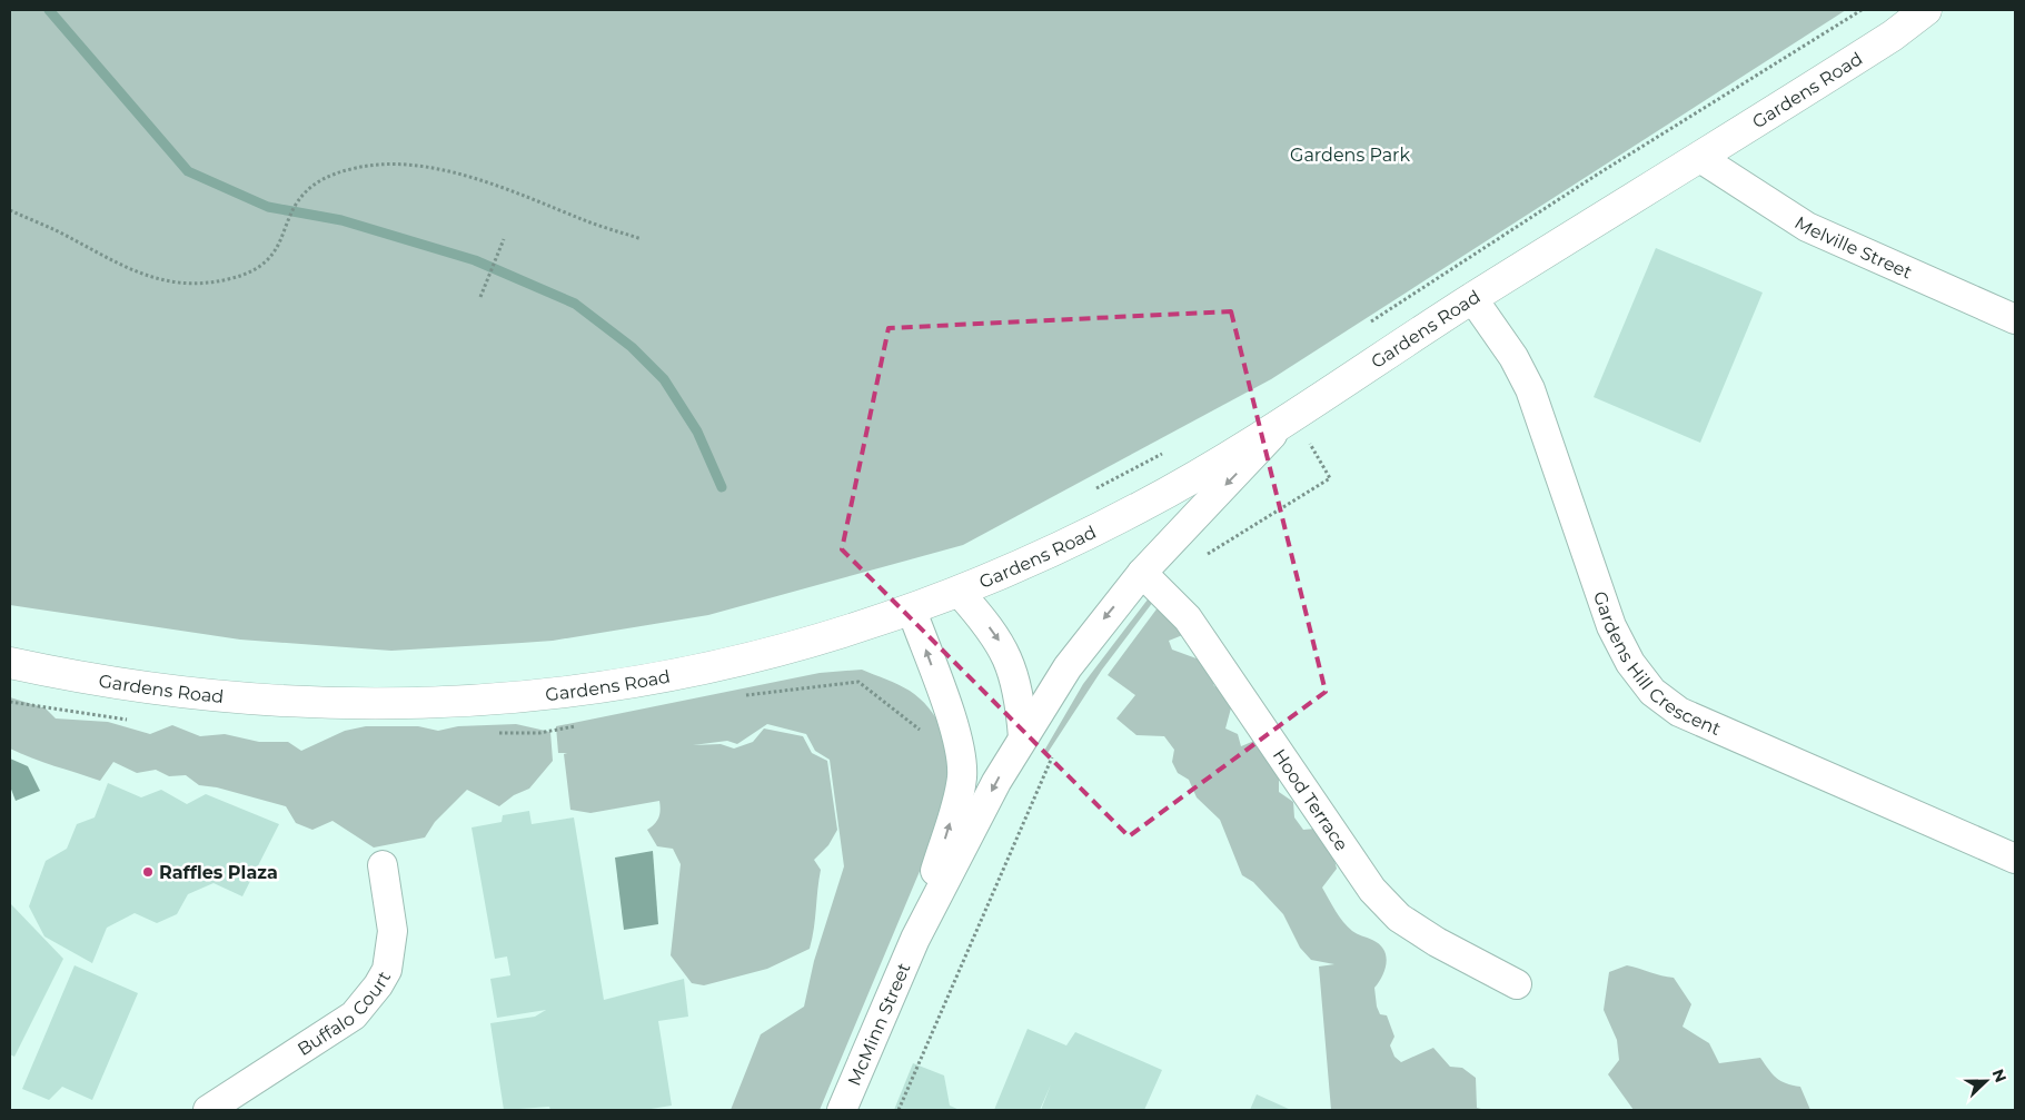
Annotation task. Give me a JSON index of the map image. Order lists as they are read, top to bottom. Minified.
{"streets":{"street":["Gardens Road","Melville Street","Gardens Hill Crescent","Hood Terrace","Buffalo Court","McMinn Street"]},"crossings":[["Gardens Road","Melville Street"],["Gardens Road","Gardens Hill Crescent"]],"parks":["Gardens Park"],"places":["Raffles Plaza"],"north":"right"}
